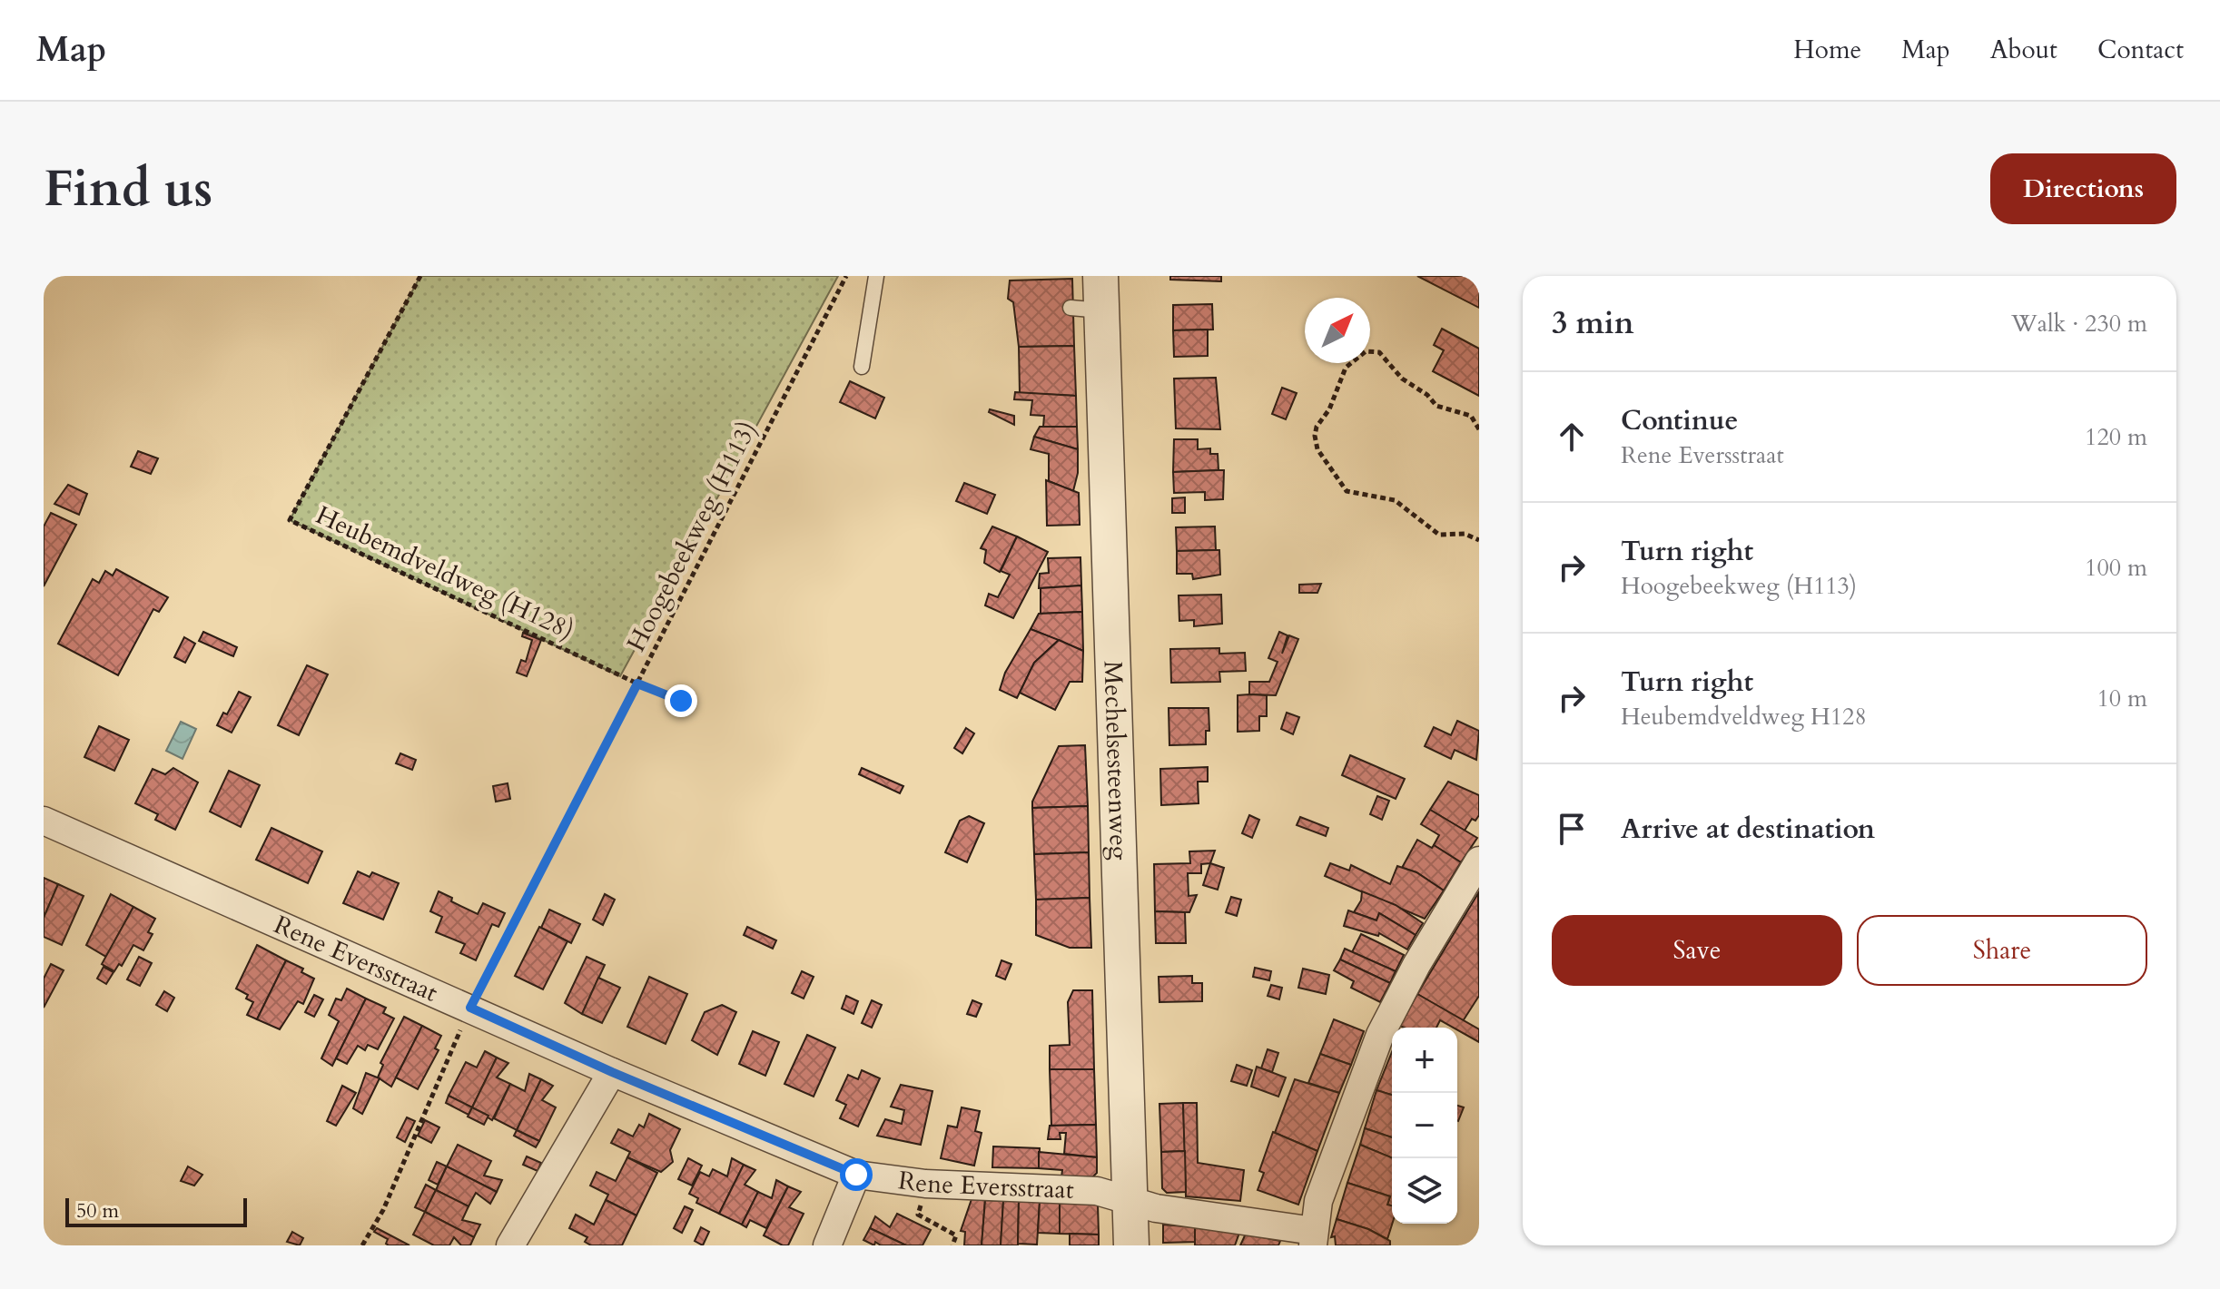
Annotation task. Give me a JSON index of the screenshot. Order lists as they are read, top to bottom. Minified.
{"streets":{"street":["Mechelsesteenweg","Rene Eversstraat"],"path":["Hoogebeekweg (H113)","Heubemdveldweg (H128)"]},"crossings":[["Hoogebeekweg (H113)","Heubemdveldweg (H128)"],["Hoogebeekweg (H113)","Rene Eversstraat"],["Mechelsesteenweg","Rene Eversstraat"]],"scale_bar":"50 m","north":"top right","page":{"header":"Map","nav":["Home","Map","About","Contact"],"buttons":["Directions",["Save","Share"]],"title":"Find us","heading":["3 min","Walk · 230 m"],"list":[["Continue","Rene Eversstraat","120 m"],["Turn right","Hoogebeekweg (H113)","100 m"],["Turn right","Heubemdveldweg H128","10 m"],"Arrive at destination"],"map_buttons":["+","−"],"scale":"50 m"}}
